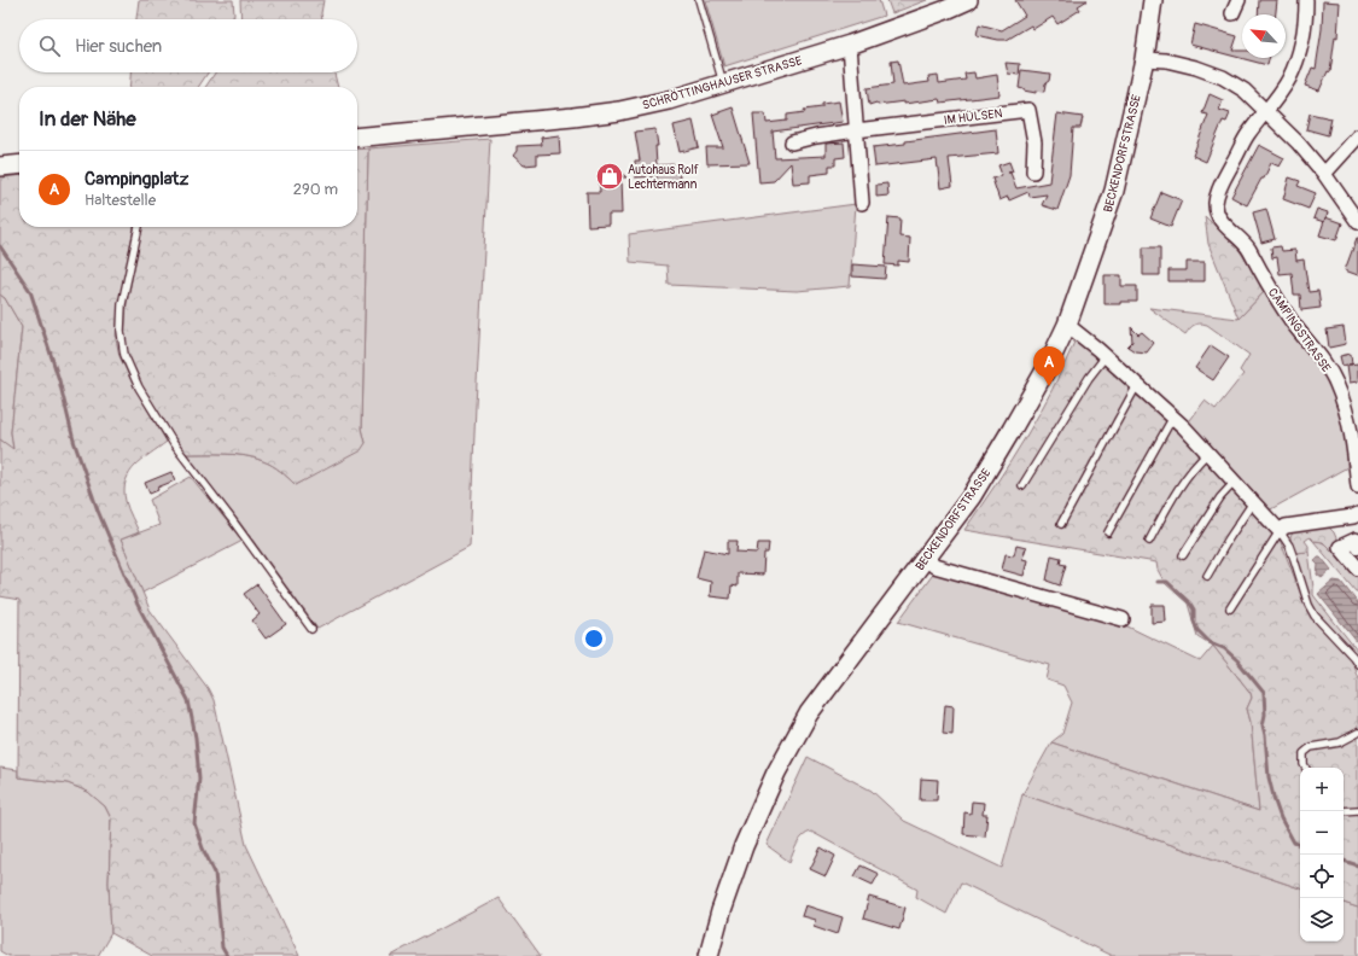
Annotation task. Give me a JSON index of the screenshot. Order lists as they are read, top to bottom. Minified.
{"streets":{"street":["SCHRÖTTINGHAUSER STRASSE","IM HÜLSEN","BECKENDORFSTRASSE","CAMPINGSTRASSE"]},"places":{"shop":["Autohaus Rolf Lechtermann"]},"north":"top left","page":{"search":"Hier suchen","heading":"In der Nähe","list":[{"mark":"A","name":"Campingplatz","note":"Haltestelle","value":"290 m"}],"pins":"A","map_buttons":["+","−"]}}
